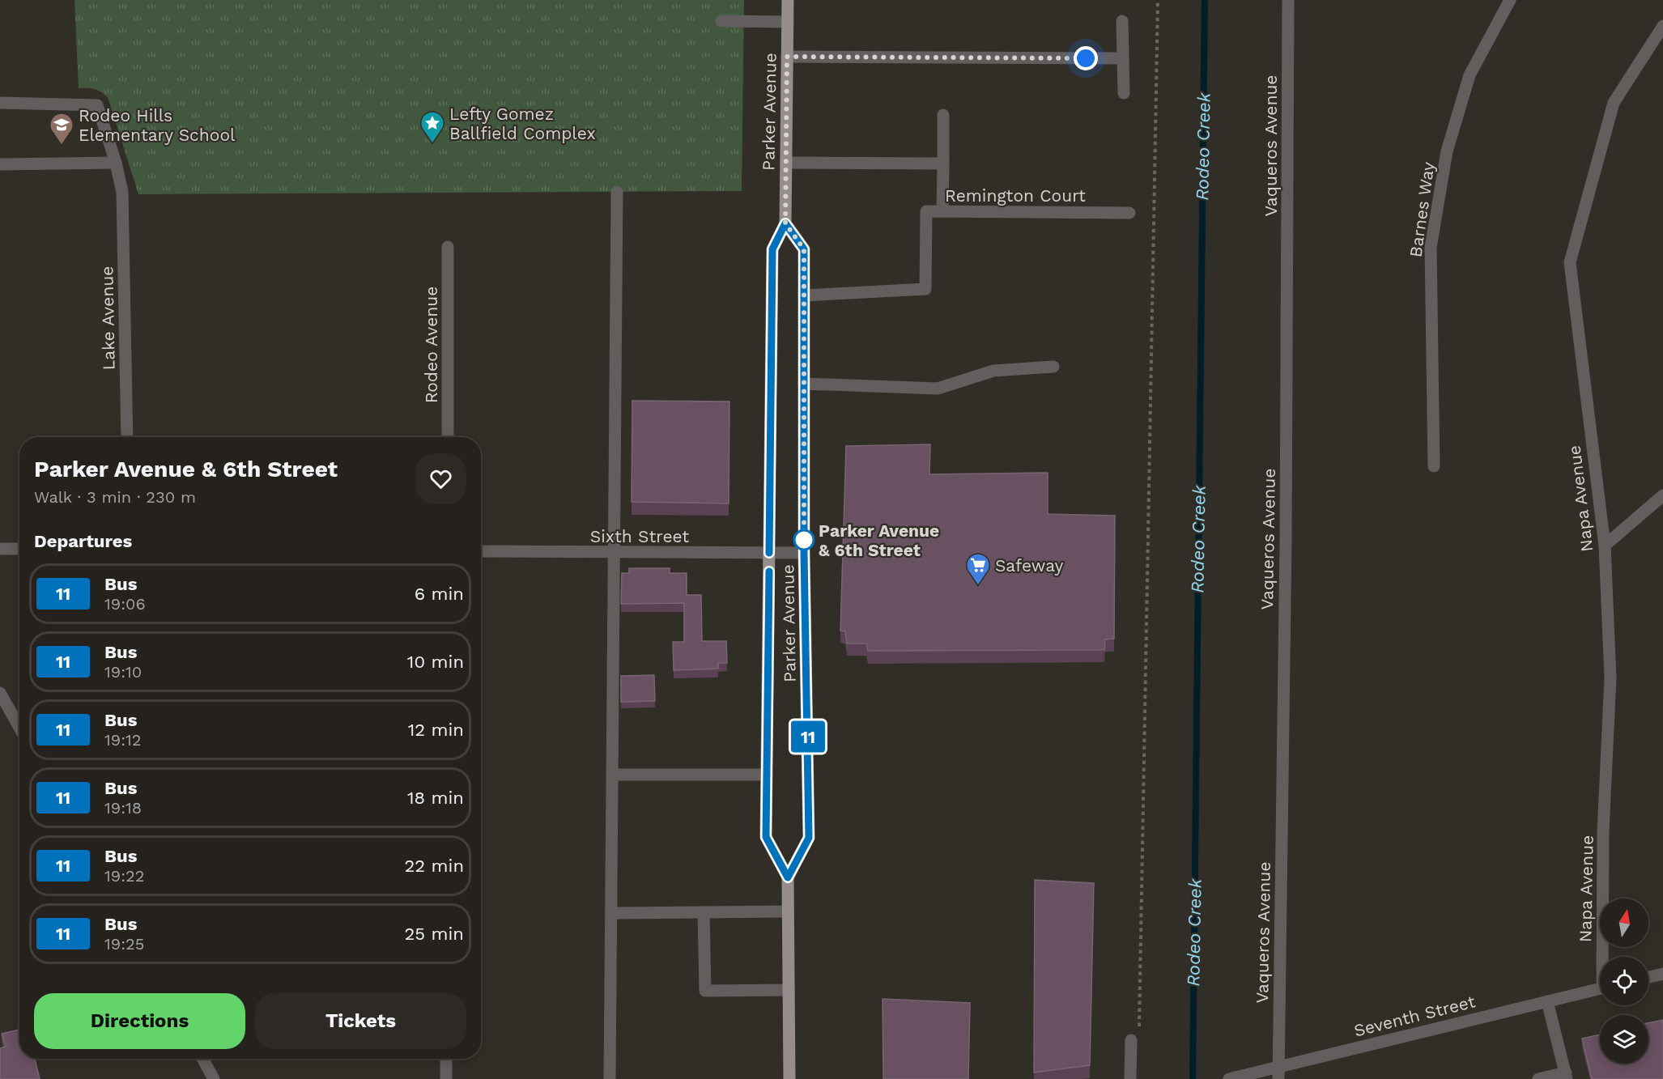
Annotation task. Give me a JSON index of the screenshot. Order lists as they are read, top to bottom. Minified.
{"streets":{"main road":["Parker Avenue"],"street":["Vaqueros Avenue","Remington Court","Barnes Way","Lake Avenue","Rodeo Avenue","Napa Avenue","Sixth Street","Seventh Street"]},"crossings":[["Parker Avenue","Remington Court"],["Parker Avenue","Sixth Street"],["Vaqueros Avenue","Seventh Street"]],"water":["Rodeo Creek"],"places":{"place":["Lefty Gomez Ballfield Complex"],"school or university":["Rodeo Hills Elementary School"],"other":["Parker Avenue & 6th Street"],"supermarket":["Safeway"]},"lines":["bus line 11"],"north":"top","page":{"on_map":"11","heading":[["Parker Avenue & 6th Street","Walk · 3 min · 230 m"],"Departures"],"list":[{"mark":"11","name":"Bus","note":"19:06","value":"6 min"},{"mark":"11","name":"Bus","note":"19:10","value":"10 min"},{"mark":"11","name":"Bus","note":"19:12","value":"12 min"},{"mark":"11","name":"Bus","note":"19:18","value":"18 min"},{"mark":"11","name":"Bus","note":"19:22","value":"22 min"},{"mark":"11","name":"Bus","note":"19:25","value":"25 min"}],"buttons":["Directions","Tickets"]}}
